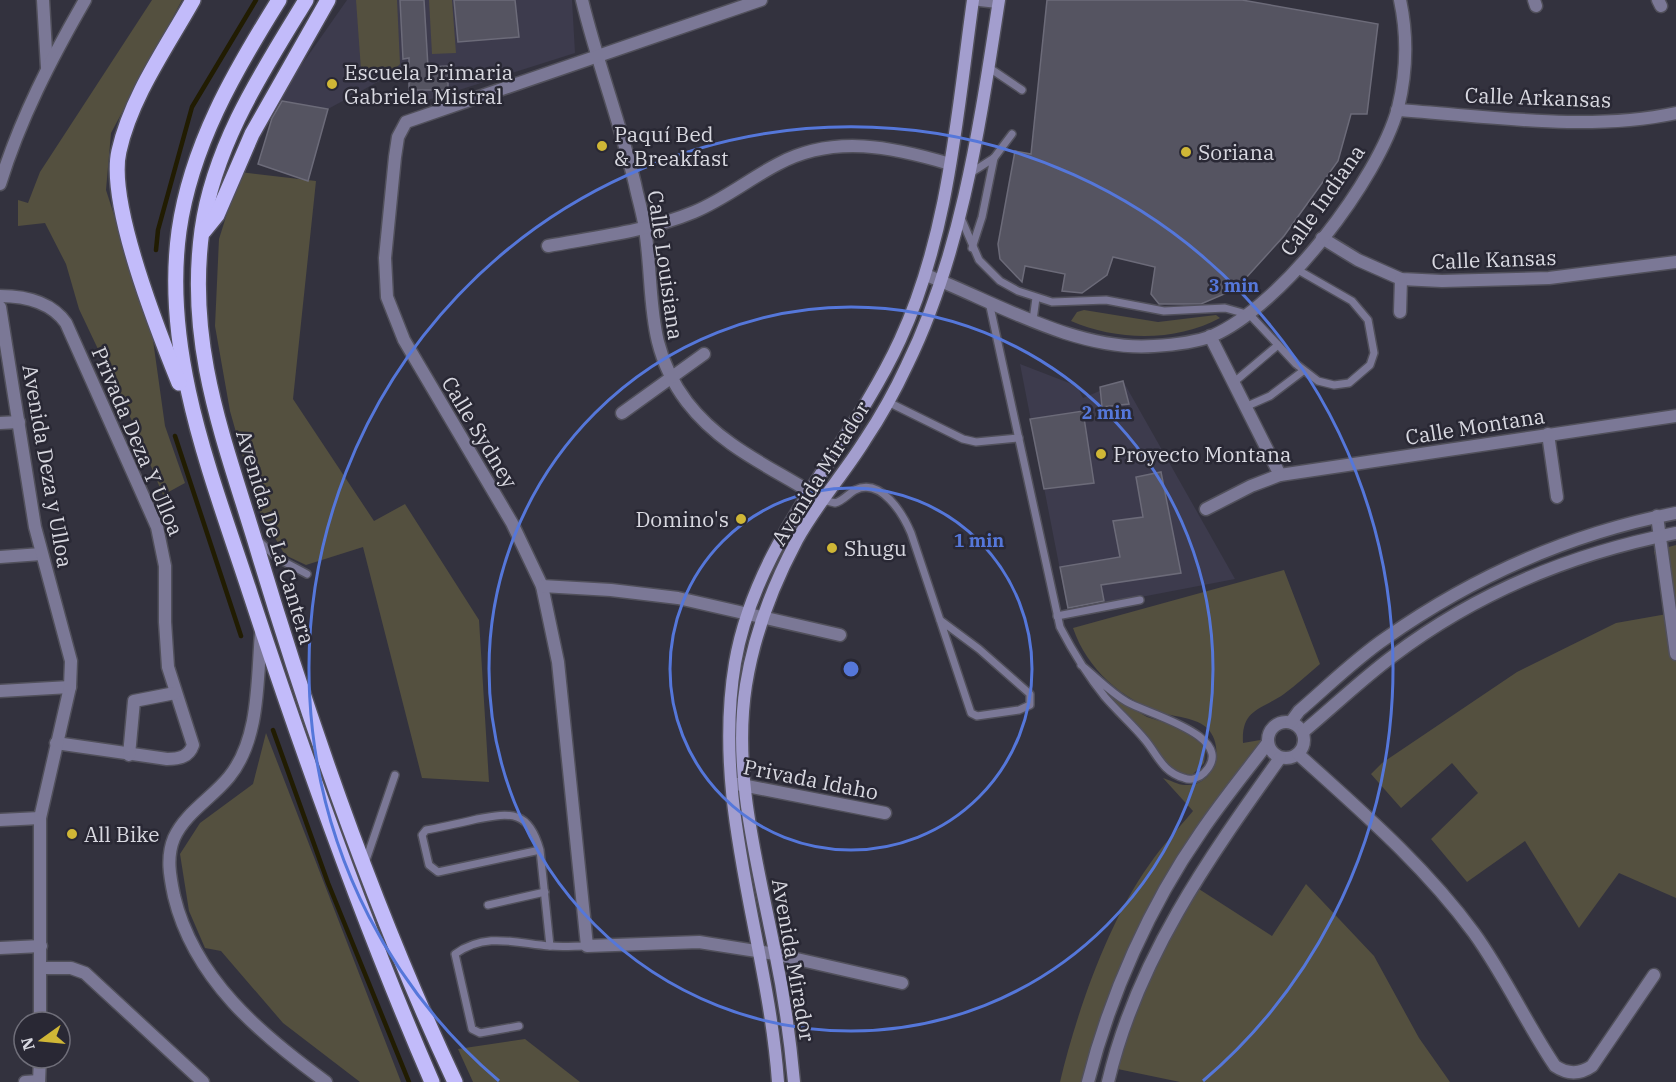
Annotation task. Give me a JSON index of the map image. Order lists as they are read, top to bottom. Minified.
{"streets":{"main road":["Avenida Mirador","Avenida De La Cantera"],"street":["Calle Arkansas","Calle Indiana","Calle Kansas","Calle Louisiana","Calle Montana","Calle Sydney","Privada Deza Y Ulloa","Avenida Deza y Ulloa","Privada Idaho"]},"crossings":[["Calle Arkansas","Calle Indiana"],["Calle Indiana","Calle Kansas"],["Calle Indiana","Avenida Mirador"],["Calle Louisiana","Calle Sydney"],["Calle Louisiana","Avenida Mirador"],["Avenida Mirador","Privada Idaho"]],"places":["Escuela Primaria Gabriela Mistral","Paquí Bed & Breakfast","Soriana","Proyecto Montana","Domino's","Shugu","All Bike"],"north":"left","rings":["3 min","2 min","1 min"]}
